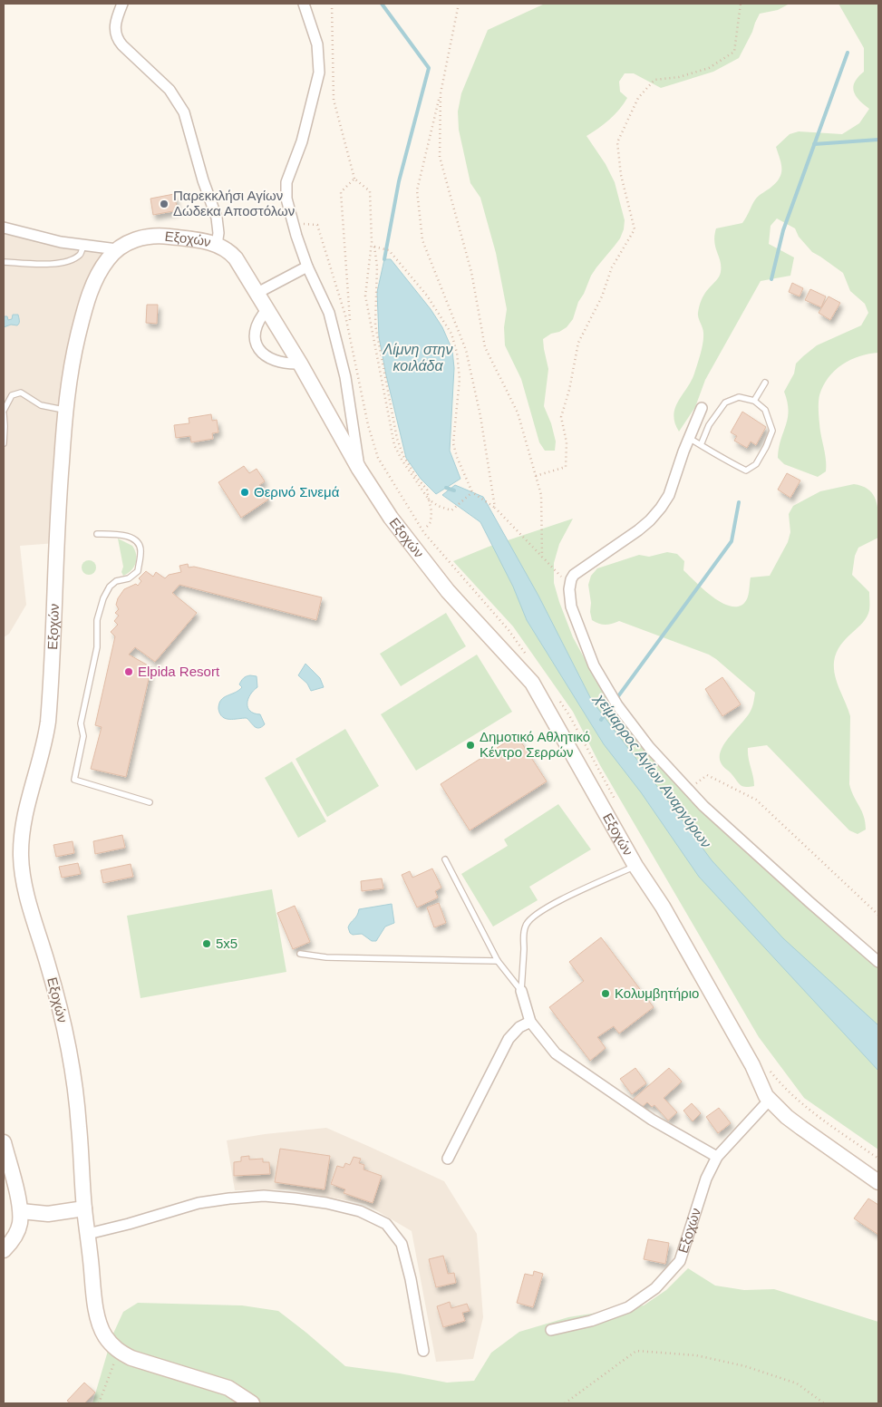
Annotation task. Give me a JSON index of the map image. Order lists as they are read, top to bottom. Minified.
{"streets":{"main road":["Εξοχών"]},"water":["Λίμνη στην κοιλάδα","χείμαρρος Αγίων Αναργύρων"],"places":["Παρεκκλήσι Αγίων Δώδεκα Αποστόλων","Θερινό Σινεμά","Elpida Resort","Δημοτικό Αθλητικό Κέντρο Σερρών","5x5","Κολυμβητήριο"]}
